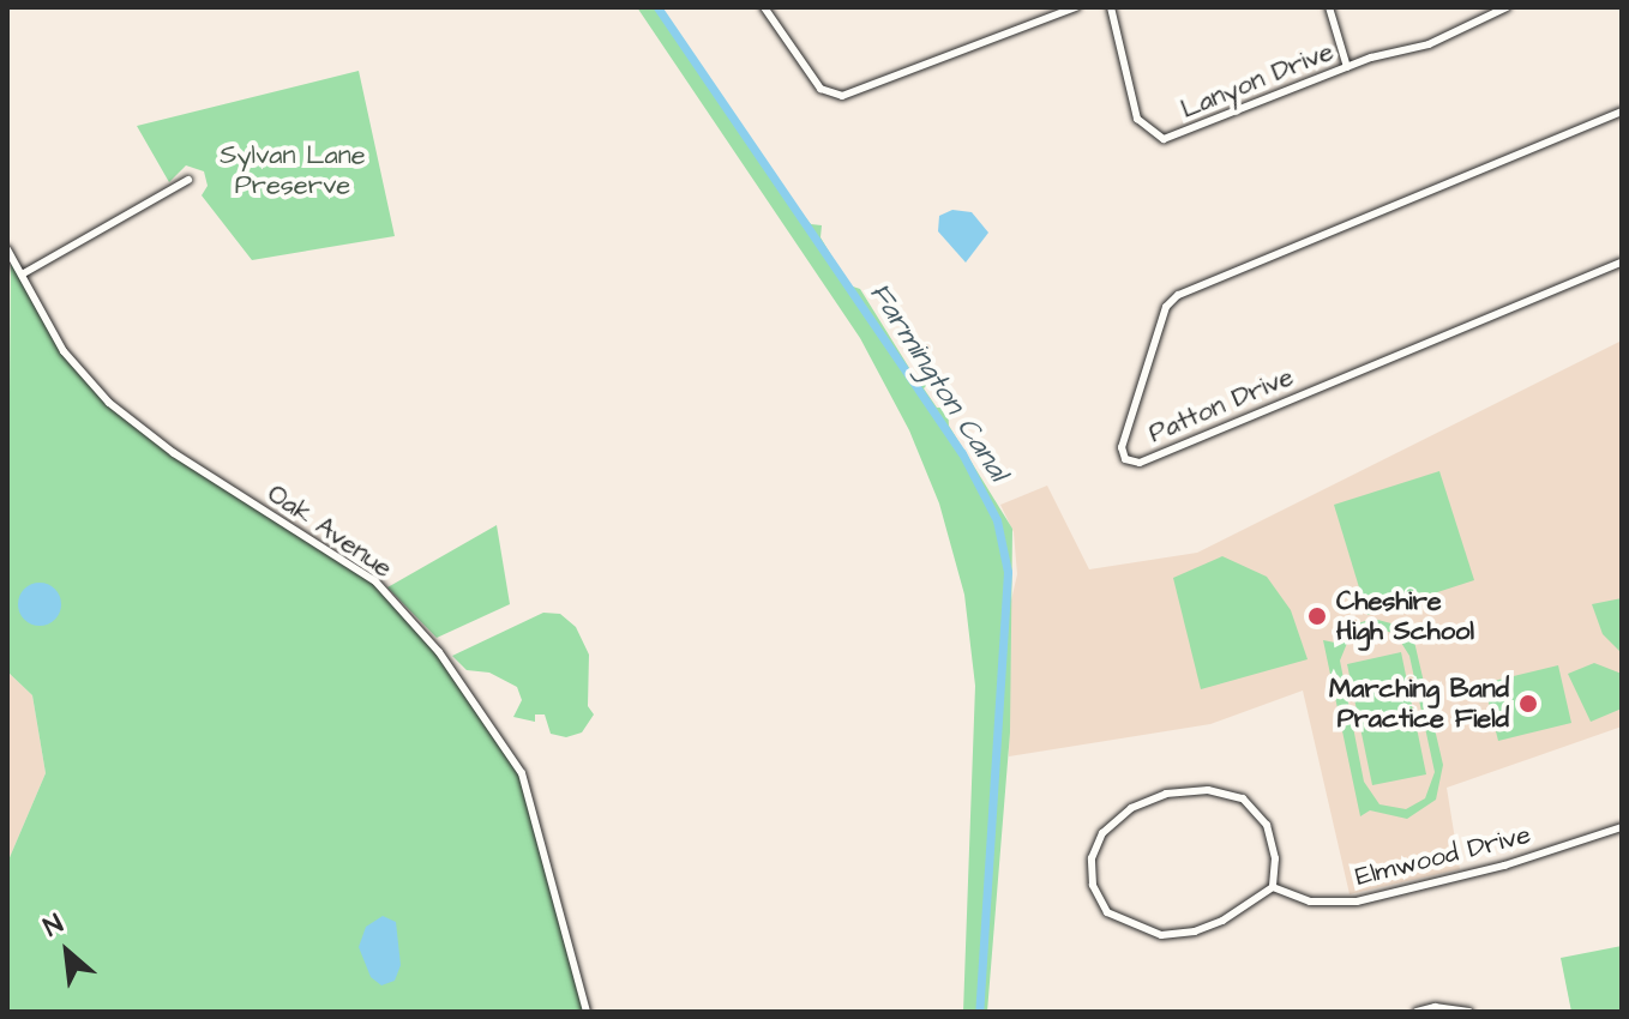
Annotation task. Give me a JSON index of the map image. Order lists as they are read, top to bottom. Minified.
{"streets":{"street":["Lanyon Drive","Patton Drive","Oak Avenue","Elmwood Drive"]},"water":["Farmington Canal"],"parks":["Sylvan Lane Preserve"],"places":["Cheshire High School","Marching Band Practice Field"],"north":"top left"}
